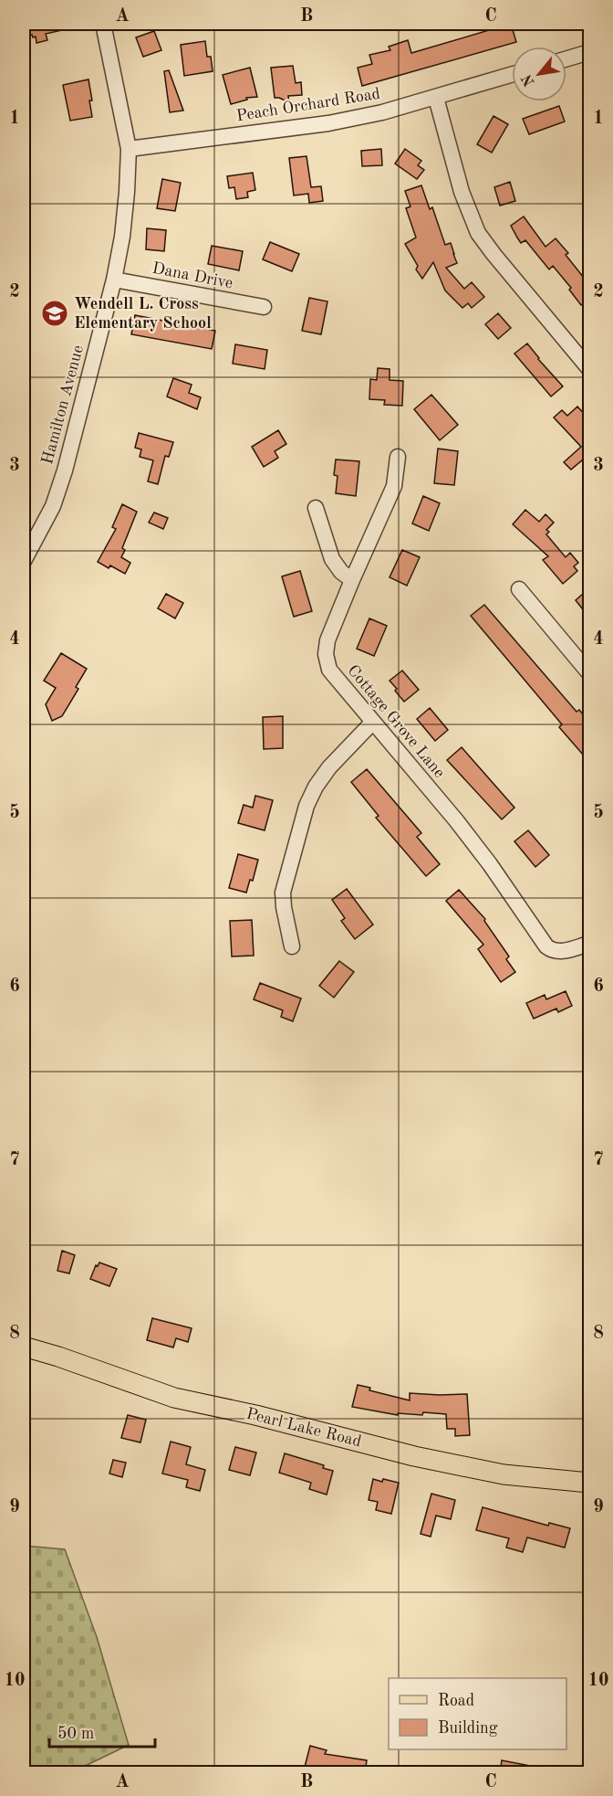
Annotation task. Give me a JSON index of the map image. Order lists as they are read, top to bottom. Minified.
{"streets":{"main road":["Pearl Lake Road"],"street":["Peach Orchard Road","Dana Drive","Hamilton Avenue","Cottage Grove Lane"]},"crossings":[["Peach Orchard Road","Hamilton Avenue"],["Dana Drive","Hamilton Avenue"]],"places":{"school or university":["Wendell L. Cross Elementary School"]},"legend":["Road","Building"],"scale_bar":"50 m","north":"bottom left","grid":{"columns":["A","B","C"],"rows":["1","2","3","4","5","6","7","8","9","10"]}}
